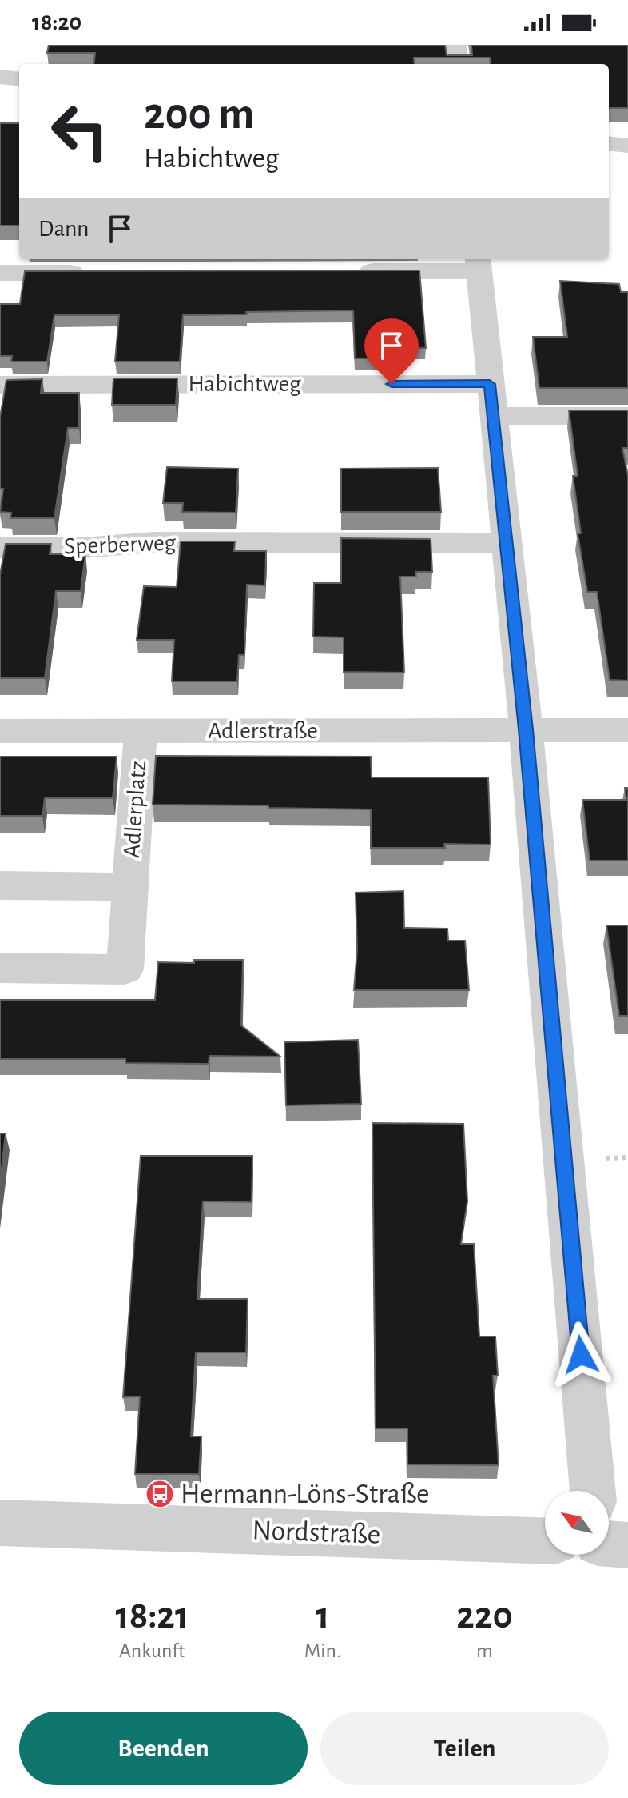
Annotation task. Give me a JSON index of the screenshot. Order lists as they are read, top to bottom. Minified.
{"streets":{"street":["Habichtweg","Sperberweg","Adlerstraße","Adlerplatz","Nordstraße"]},"crossings":[["Adlerstraße","Adlerplatz"]],"places":{"bus stop":["Hermann-Löns-Straße"]},"north":"top left","page":{"status":"18:20","turn":["200 m","Habichtweg"],"then":"Dann","eta":["18:21","Ankunft","1","Min.","220","m"],"buttons":["Beenden","Teilen"]}}
